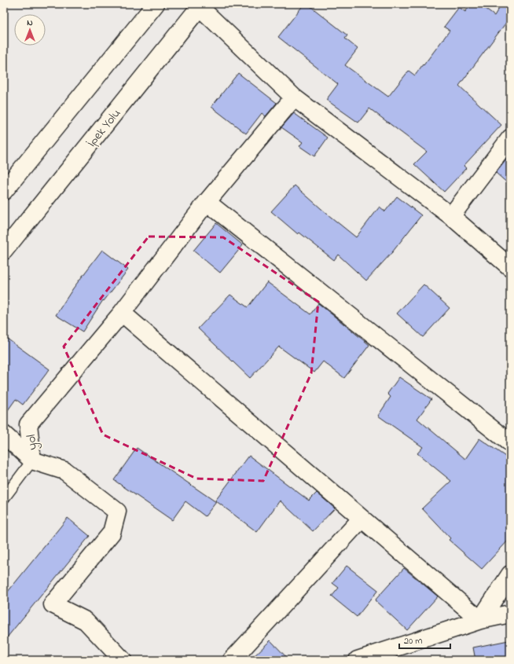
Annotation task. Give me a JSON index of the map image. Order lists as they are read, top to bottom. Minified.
{"streets":{"main road":["İpek Yolu","yol"]},"scale_bar":"20 m","north":"top"}
